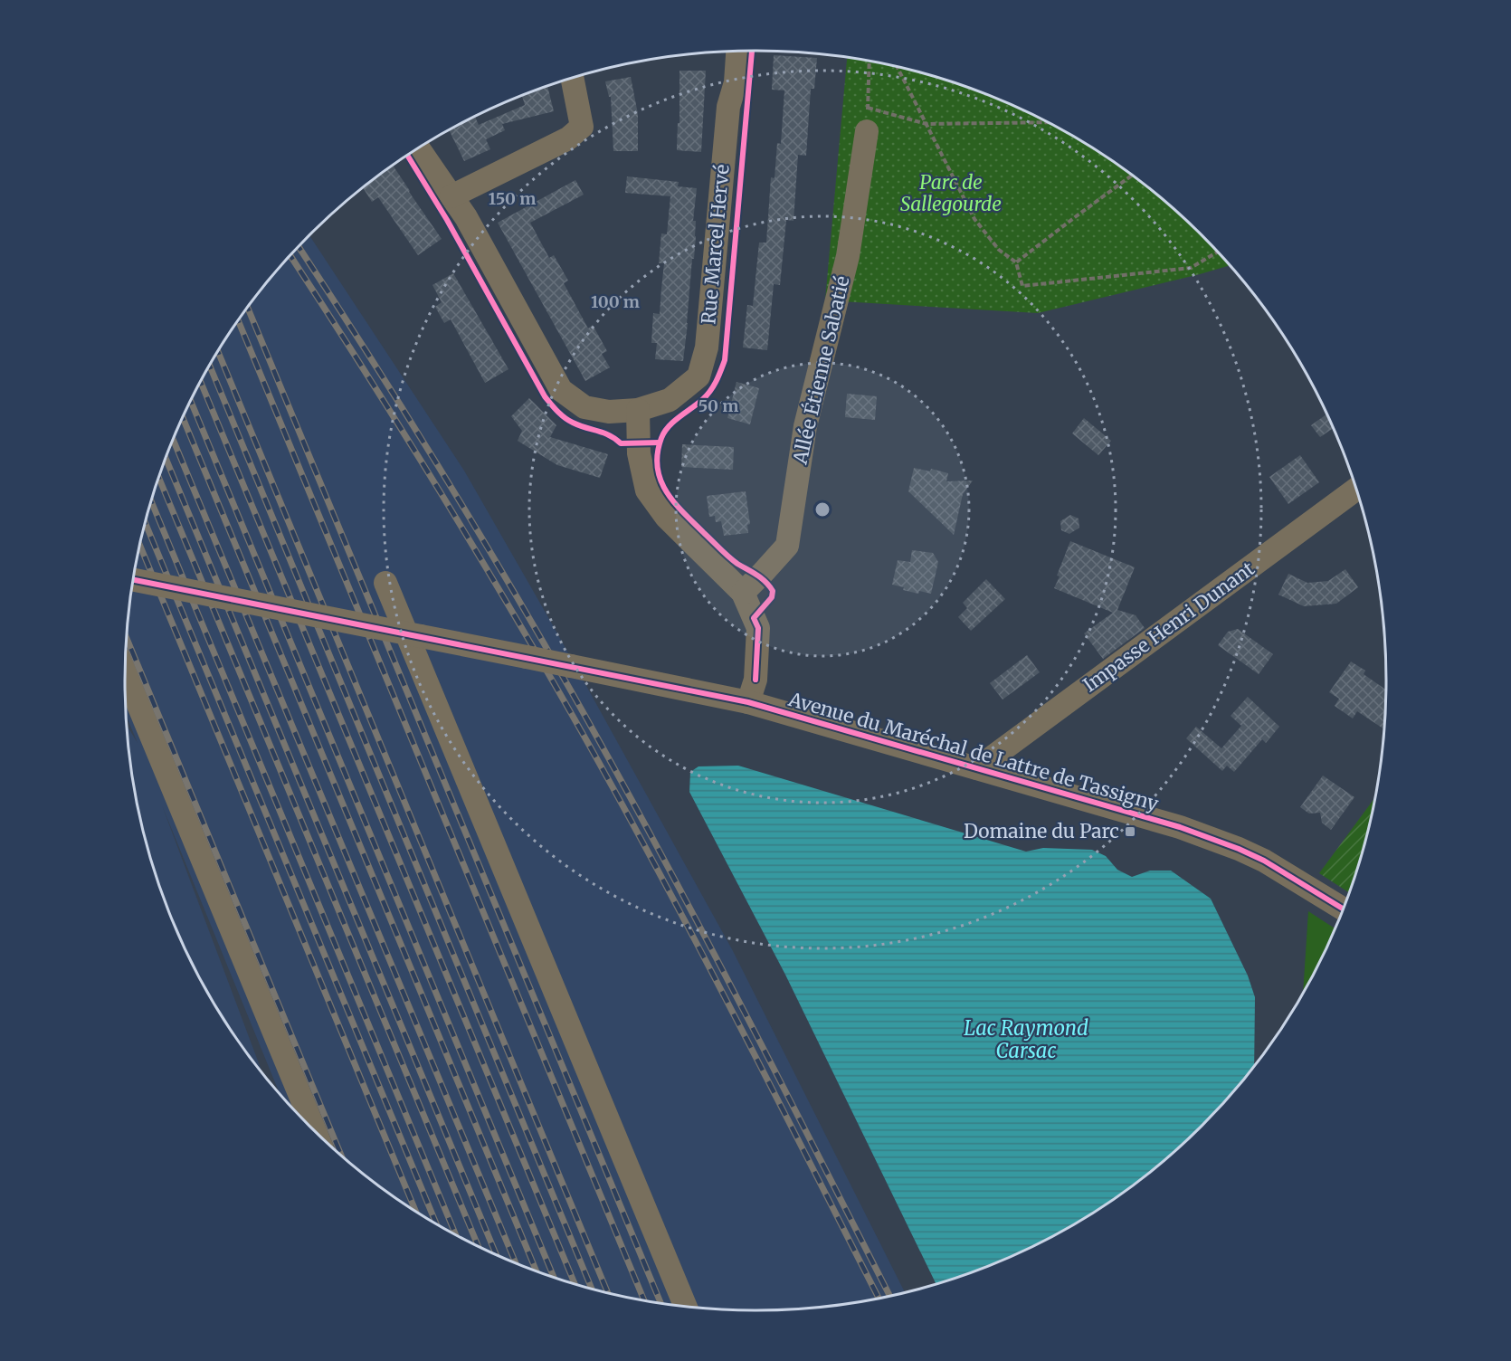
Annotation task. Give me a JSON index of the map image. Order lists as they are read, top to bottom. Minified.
{"streets":{"street":["Rue Marcel Hervé","Allée Étienne Sabatié","Impasse Henri Dunant","Avenue du Maréchal de Lattre de Tassigny"]},"crossings":[["Impasse Henri Dunant","Avenue du Maréchal de Lattre de Tassigny"]],"water":["Lac Raymond Carsac"],"parks":["Parc de Sallegourde"],"places":{"transit":["Domaine du Parc"]},"rings":["150 m","100 m","50 m"]}
